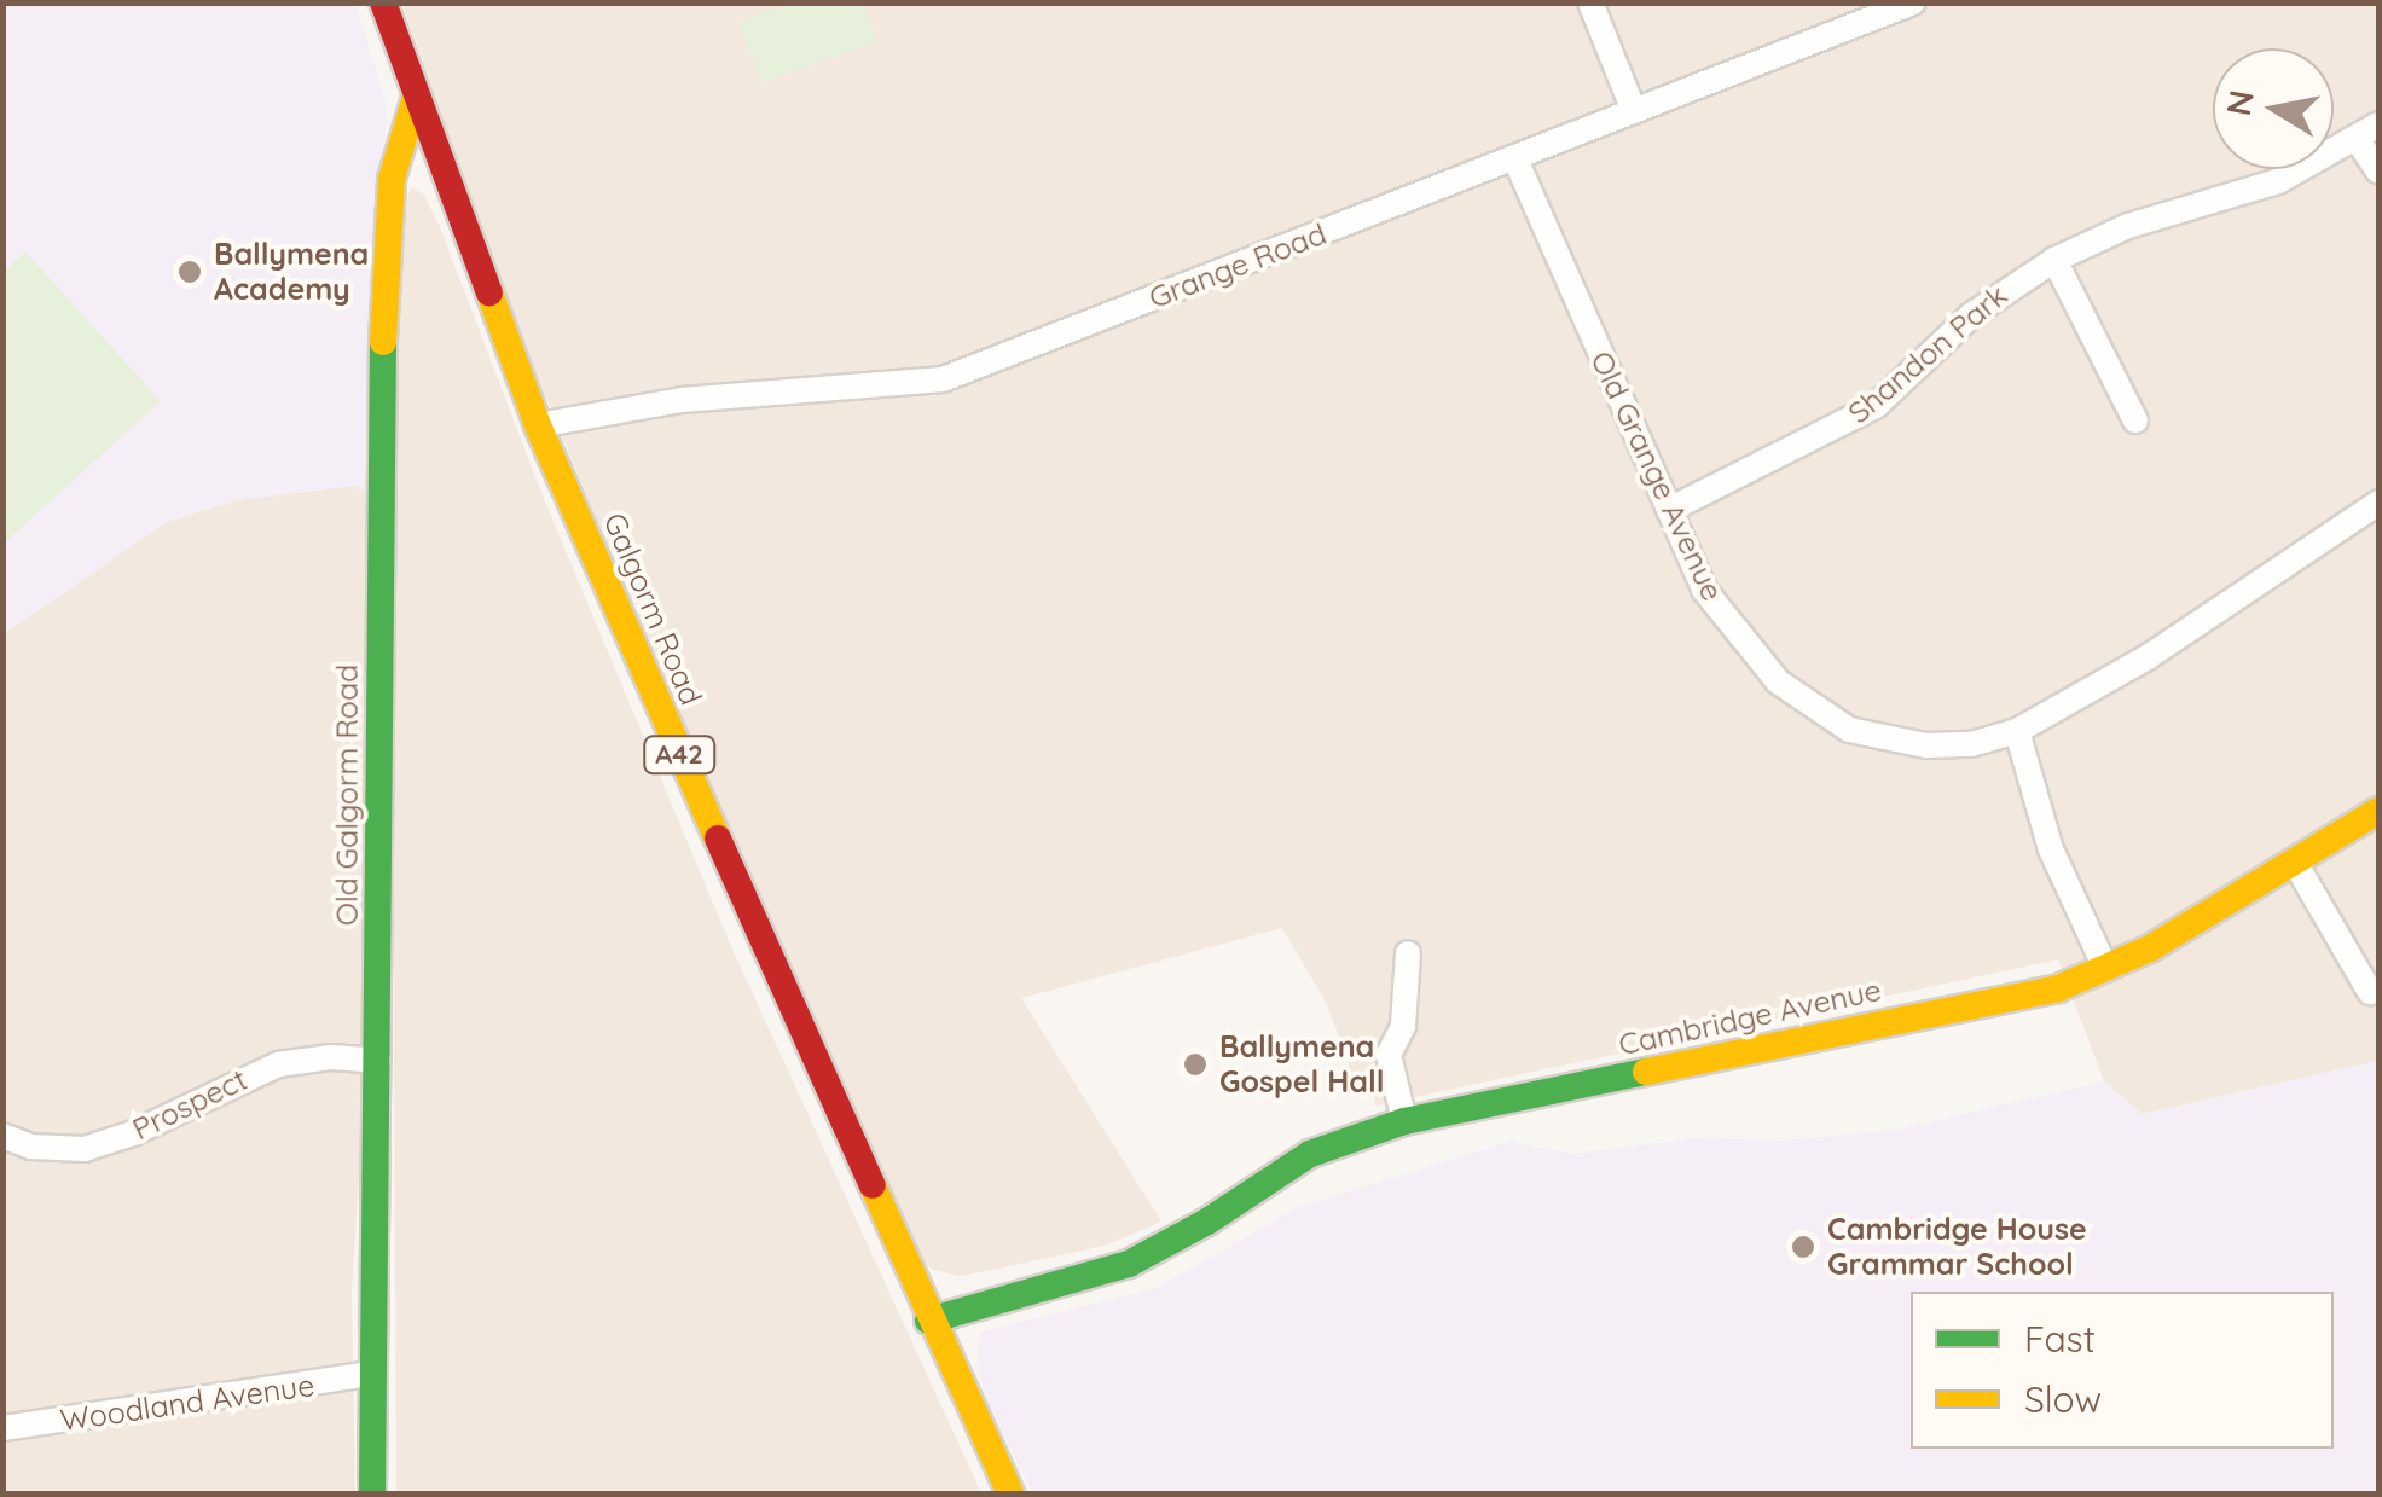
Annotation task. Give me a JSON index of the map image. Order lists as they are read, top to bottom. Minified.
{"streets":{"street":["Grange Road","Shandon Park","Old Grange Avenue","Galgorm Road","A42","Old Galgorm Road","Cambridge Avenue","Prospect","Woodland Avenue"]},"crossings":[["Grange Road","Old Grange Avenue"],["Grange Road","Galgorm Road"],["Shandon Park","Old Grange Avenue"],["Galgorm Road","Old Galgorm Road"],["Galgorm Road","Cambridge Avenue"],["Old Galgorm Road","Prospect"],["Old Galgorm Road","Woodland Avenue"]],"places":["Ballymena Academy","Ballymena Gospel Hall","Cambridge House Grammar School"],"legend":["Fast","Slow"],"north":"left"}
